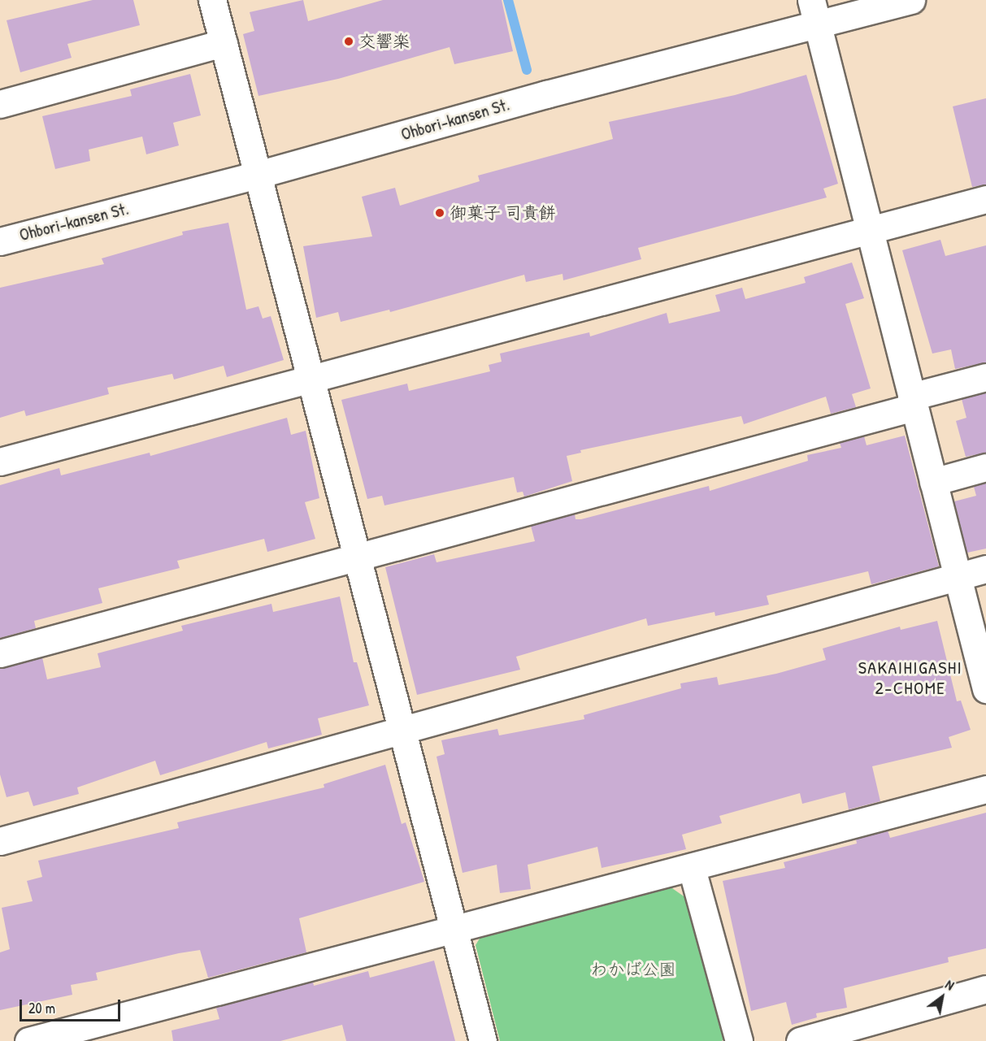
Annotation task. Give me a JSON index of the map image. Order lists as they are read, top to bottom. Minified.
{"streets":{"street":["Ohbori-kansen St."]},"districts":["SAKAIHIGASHI 2-CHOME"],"parks":["わかば公園"],"places":["交響楽","御菓子 司貴餅"],"scale_bar":"20 m","north":"top right"}
